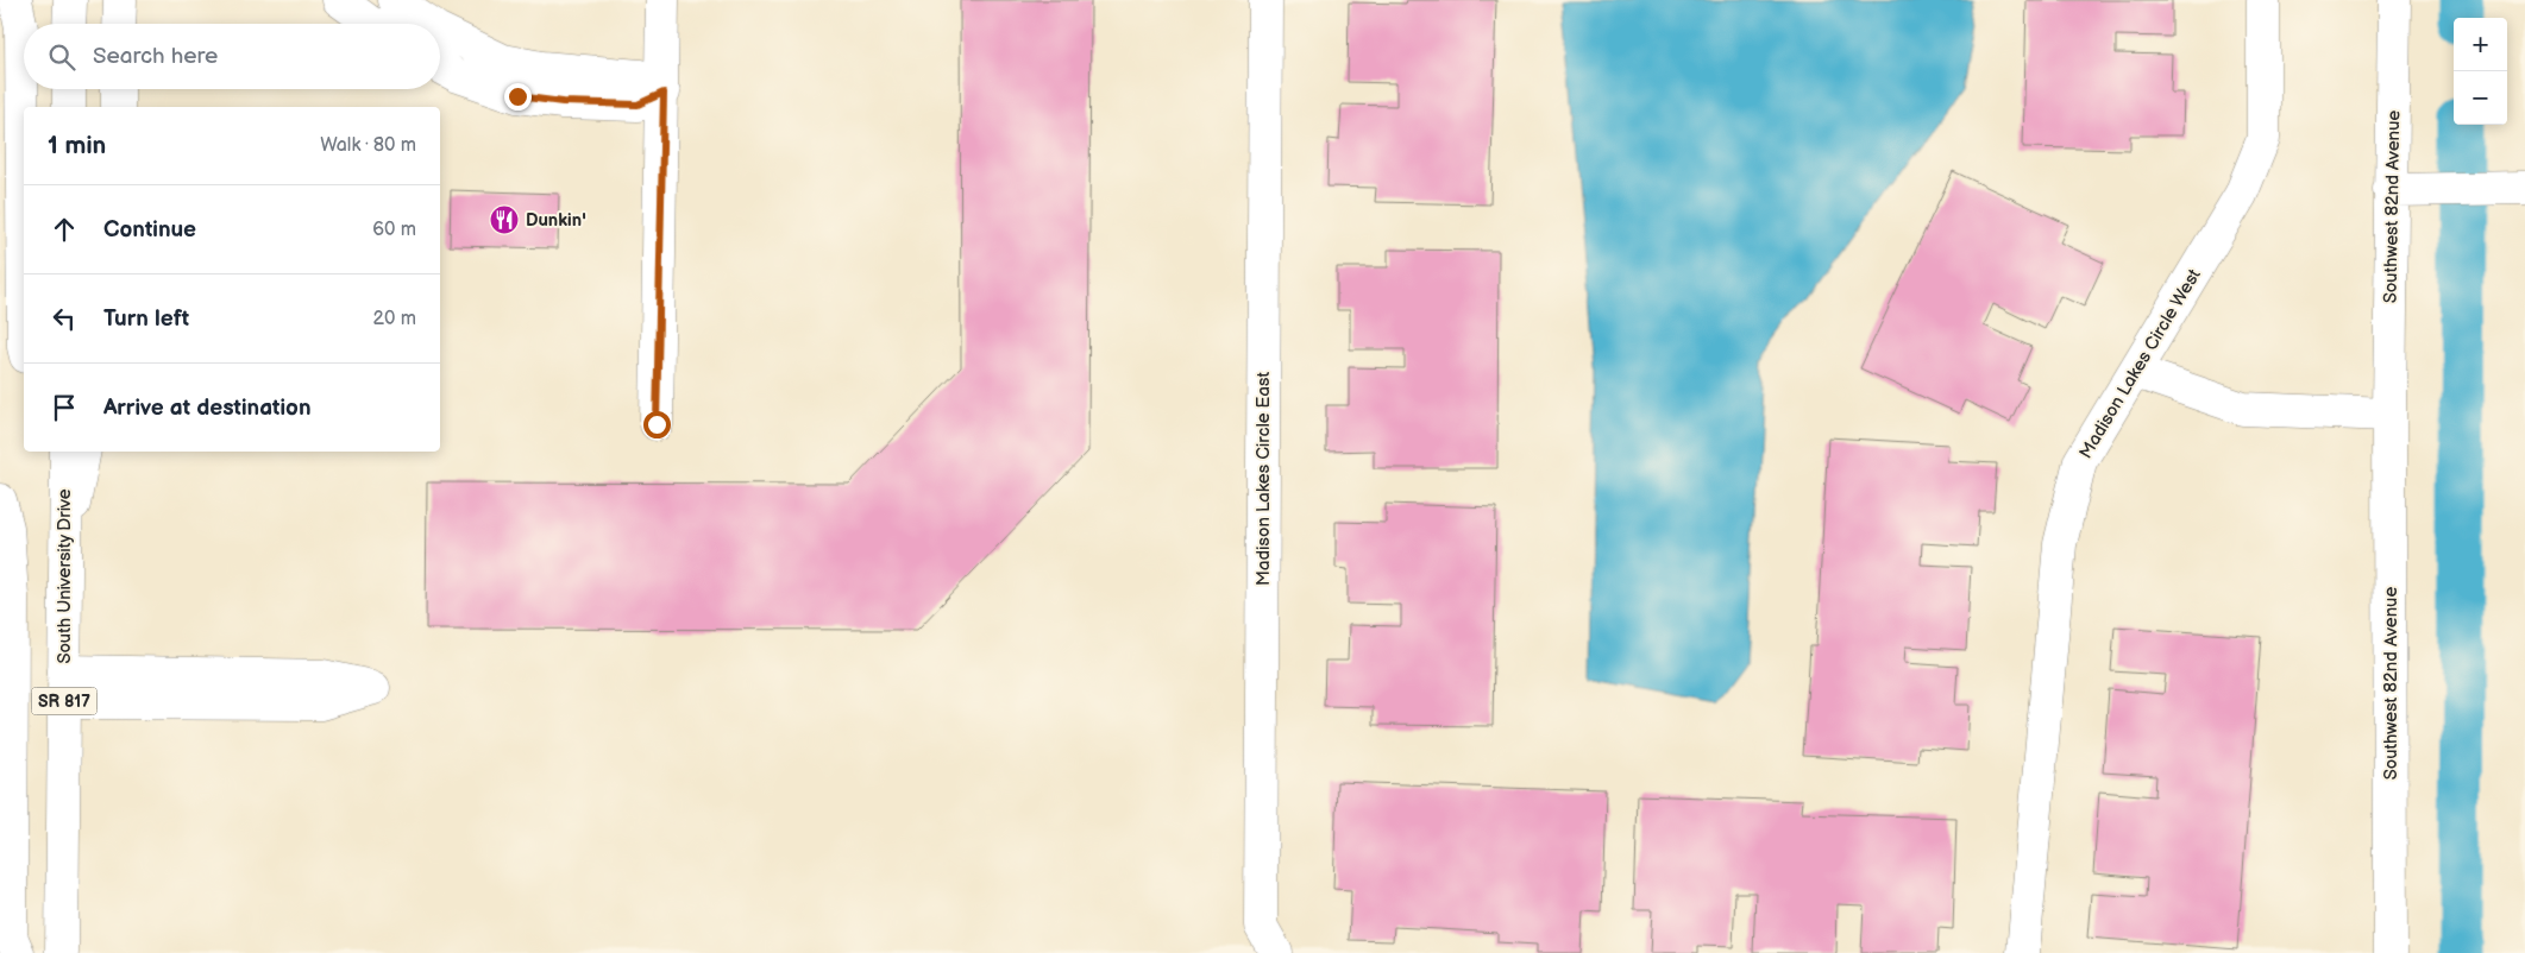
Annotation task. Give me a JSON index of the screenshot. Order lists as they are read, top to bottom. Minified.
{"streets":{"street":["Southwest 82nd Avenue","Madison Lakes Circle West","Madison Lakes Circle East","South University Drive","SR 817"]},"places":{"restaurant":["Dunkin'"]},"page":{"map_buttons":["+","−"],"search":"Search here","heading":["1 min","Walk · 80 m"],"list":[["Continue","60 m"],["Turn left","20 m"],"Arrive at destination"]}}
